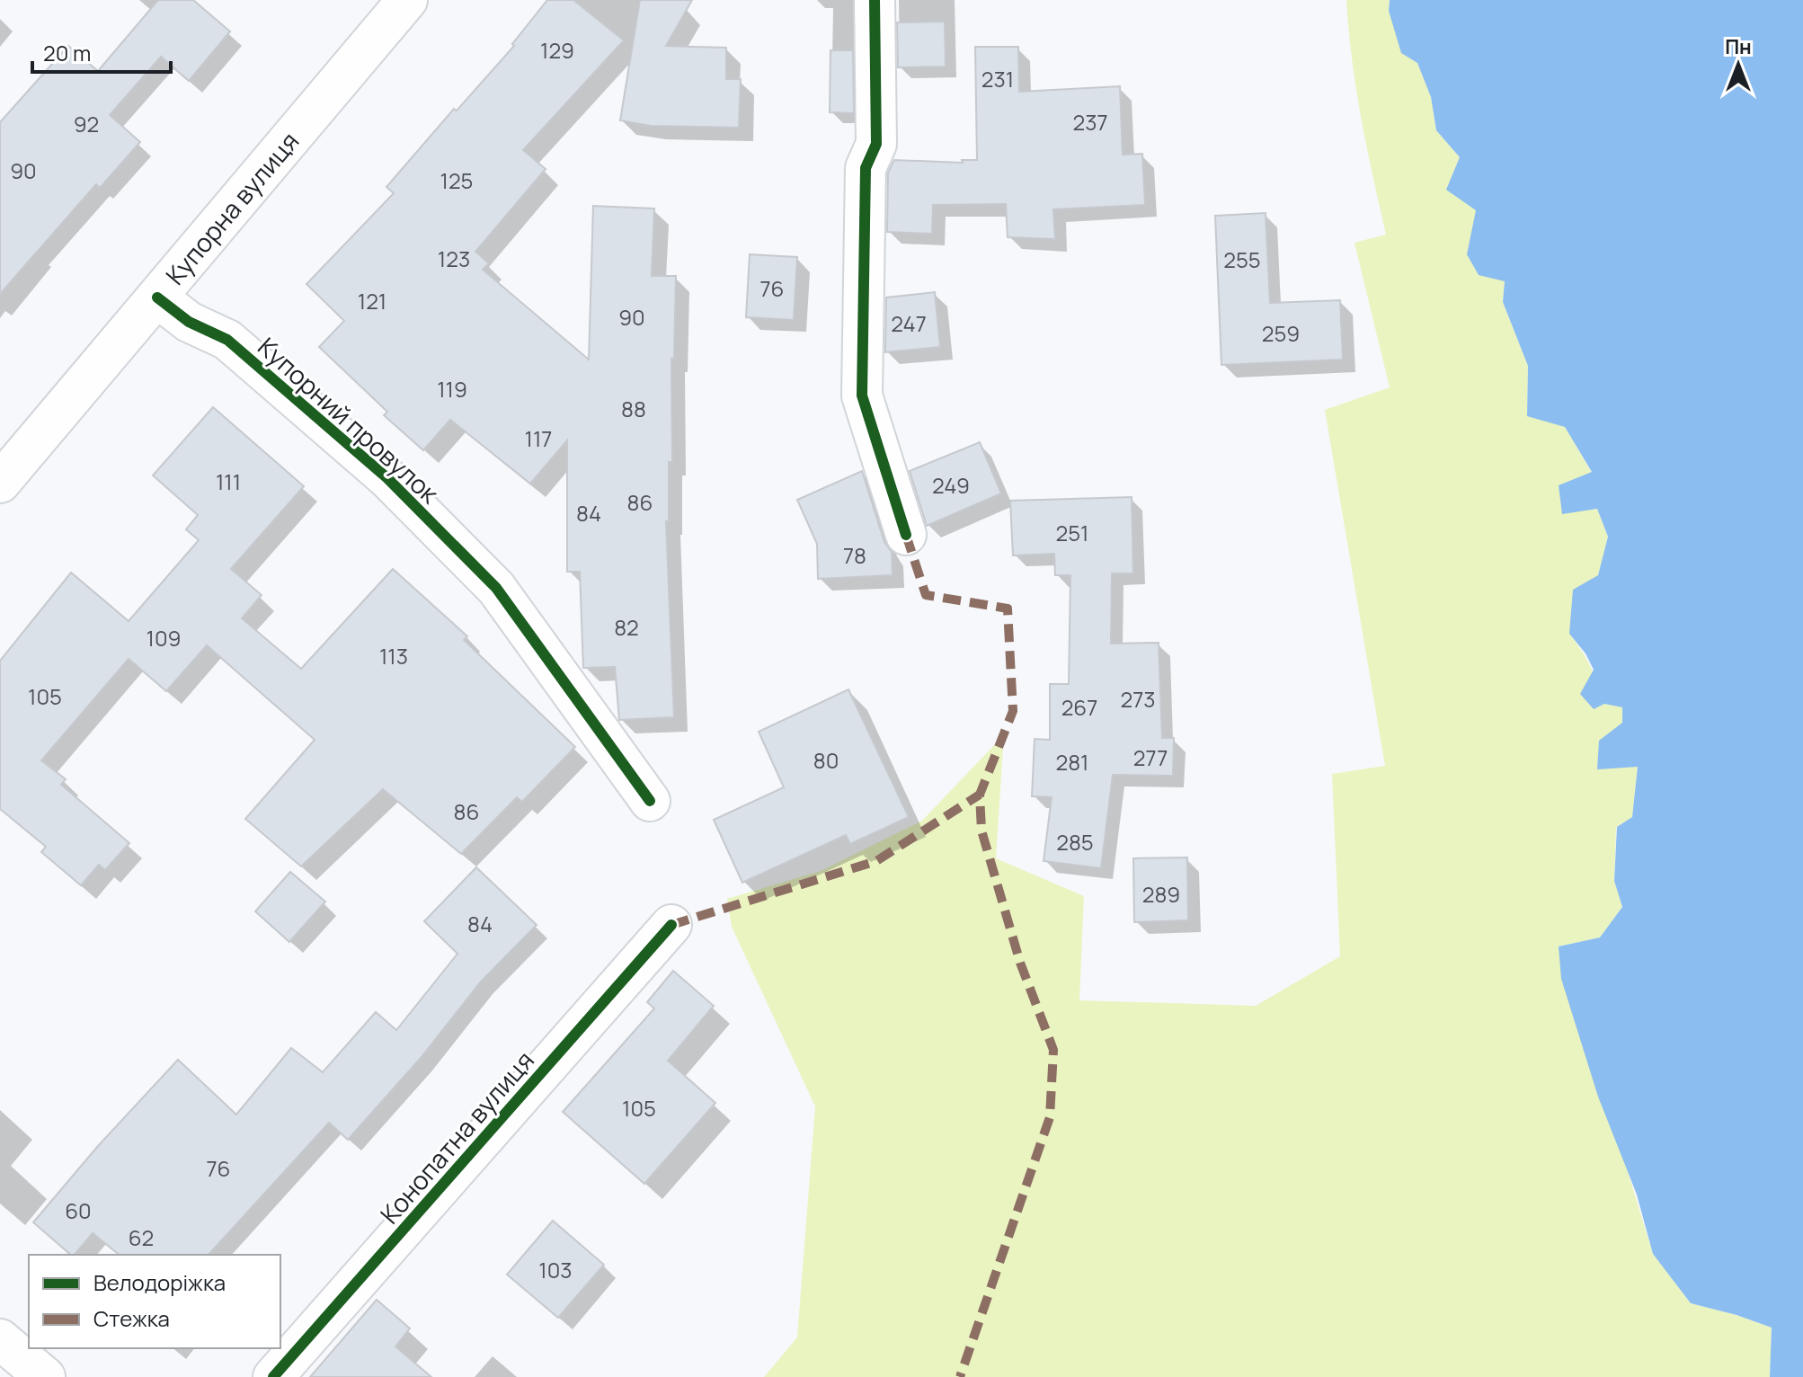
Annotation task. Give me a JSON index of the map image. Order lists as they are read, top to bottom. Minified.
{"streets":{"street":["Купорна вулиця","Купорний провулок","Конопатна вулиця"]},"crossings":[["Купорна вулиця","Купорний провулок"]],"house_numbers":["129","231","237","92","90","125","123","255","76","121","90","247","259","119","88","117","111","249","86","84","251","78","82","109","113","105","273","267","277","80","281","86","285","289","84","105","76","60","62","103"],"legend":["Велодоріжка","Стежка"],"scale_bar":"20 m","north":"top"}
